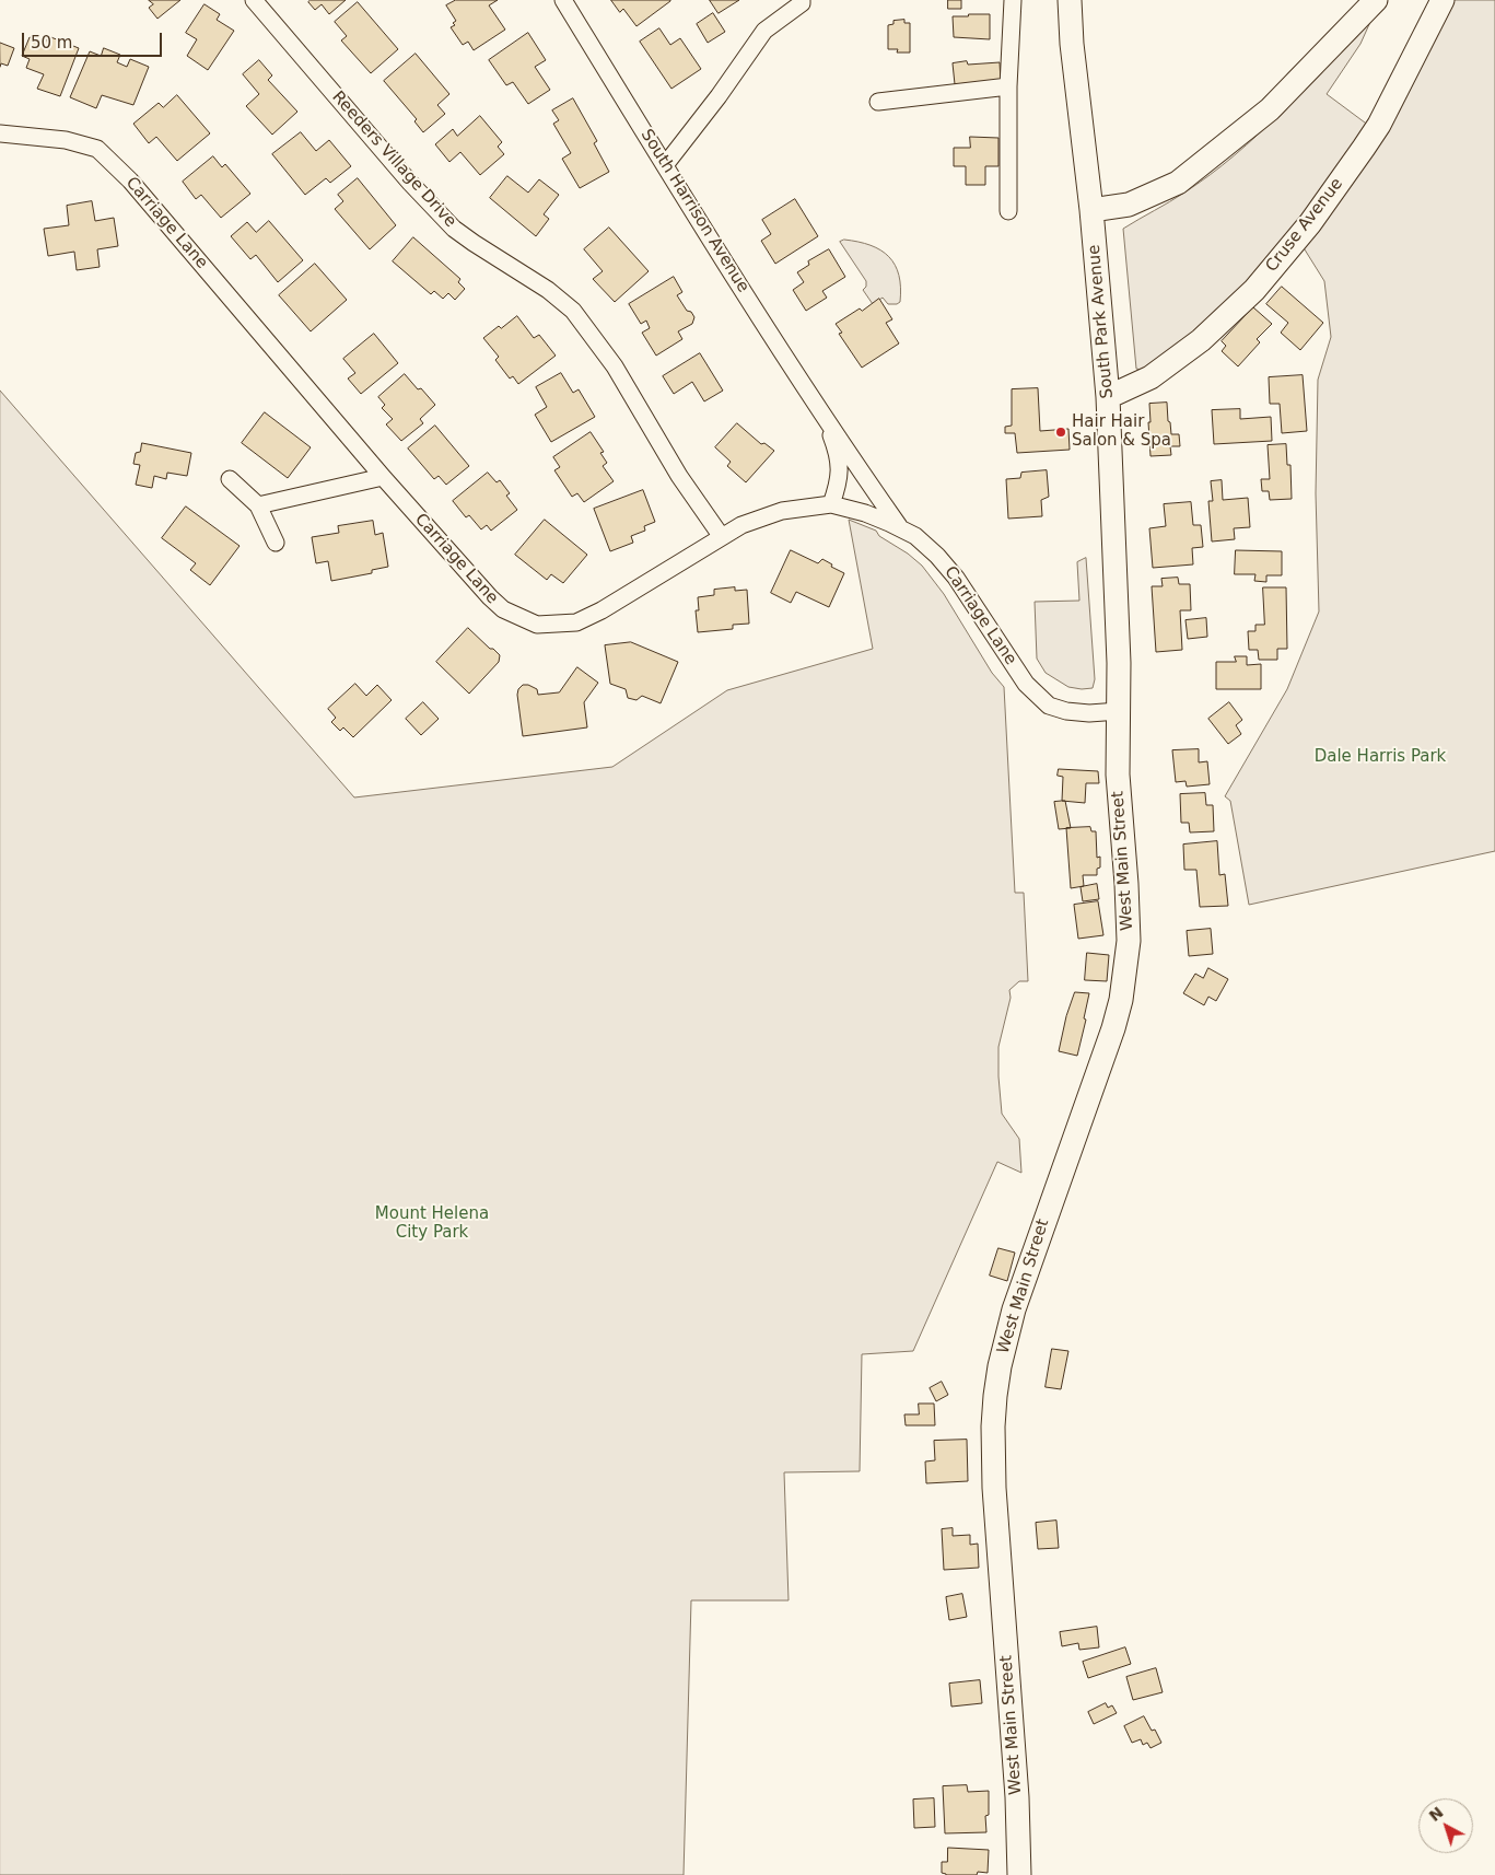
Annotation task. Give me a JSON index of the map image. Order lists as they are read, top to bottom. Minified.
{"streets":{"street":["Reeders Village Drive","South Harrison Avenue","Carriage Lane","Cruse Avenue","South Park Avenue","West Main Street"]},"crossings":[["Reeders Village Drive","Carriage Lane"],["South Harrison Avenue","Carriage Lane"],["Carriage Lane","South Park Avenue"],["Carriage Lane","West Main Street"],["Cruse Avenue","South Park Avenue"],["South Park Avenue","West Main Street"]],"parks":["Dale Harris Park","Mount Helena City Park"],"places":["Hair Hair Salon & Spa"],"scale_bar":"50 m","north":"top left"}
